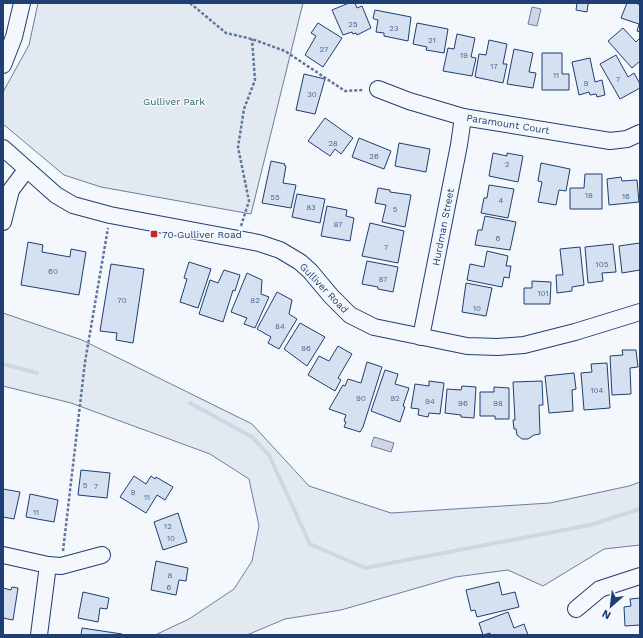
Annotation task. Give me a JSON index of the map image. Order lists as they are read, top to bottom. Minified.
{"streets":{"street":["Paramount Court","Hurdman Street","Gulliver Road"]},"crossings":[["Paramount Court","Hurdman Street"],["Hurdman Street","Gulliver Road"]],"parks":["Gulliver Park"],"places":{"transit":["70 Gulliver Road"]},"house_numbers":["25","23","21","27","19","17","11","7","9","30","28","26","2","18","16","55","4","83","5","87","6","7","105","60","87","101","70","82","10","84","86","104","90","92","94","96","98","5","7","9","11","11","12","10","8","6"],"north":"bottom left"}
